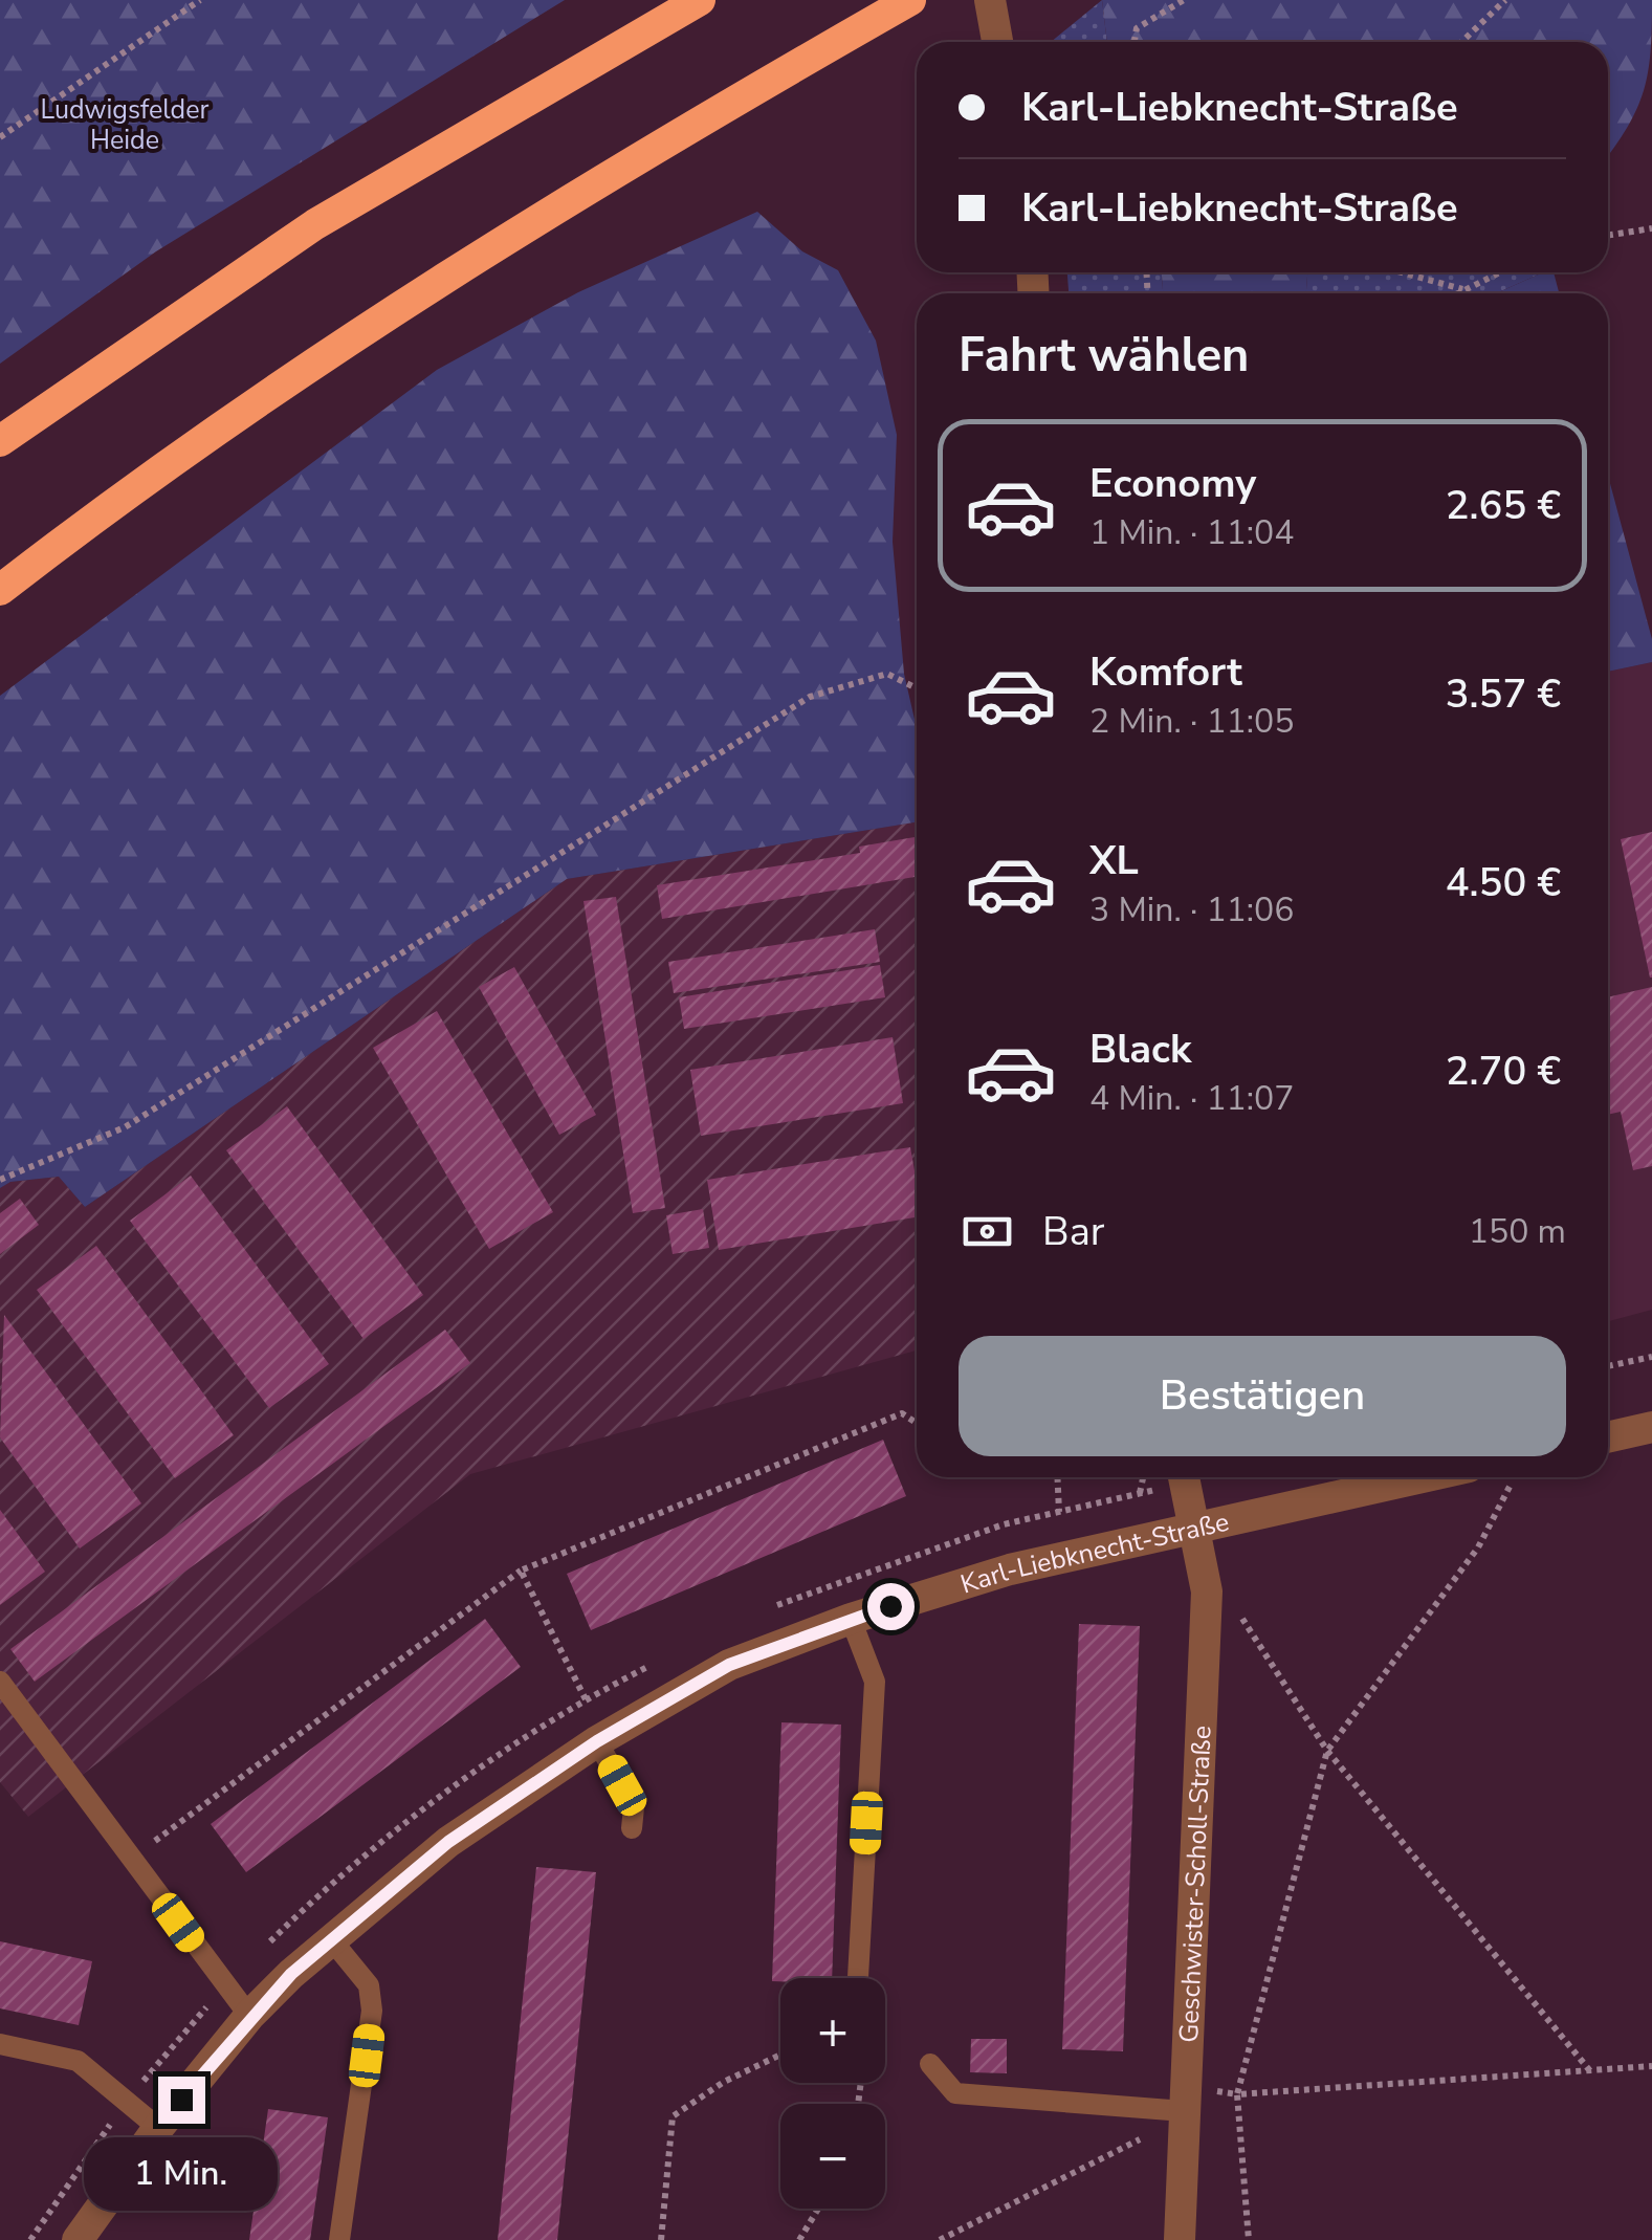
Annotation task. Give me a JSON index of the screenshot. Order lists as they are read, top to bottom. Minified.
{"streets":{"street":["Karl-Liebknecht-Straße","Geschwister-Scholl-Straße"]},"crossings":[["Karl-Liebknecht-Straße","Geschwister-Scholl-Straße"]],"parks":["Ludwigsfelder Heide"],"page":{"banner":["Karl-Liebknecht-Straße","Karl-Liebknecht-Straße"],"heading":"Fahrt wählen","list":[{"name":"Economy","note":"1 Min. · 11:04","value":"2.65 €"},{"name":"Komfort","note":"2 Min. · 11:05","value":"3.57 €"},{"name":"XL","note":"3 Min. · 11:06","value":"4.50 €"},{"name":"Black","note":"4 Min. · 11:07","value":"2.70 €"}],"pay":["Bar","150 m"],"buttons":"Bestätigen","map_buttons":["+","−"],"bubble":"1 Min."}}
